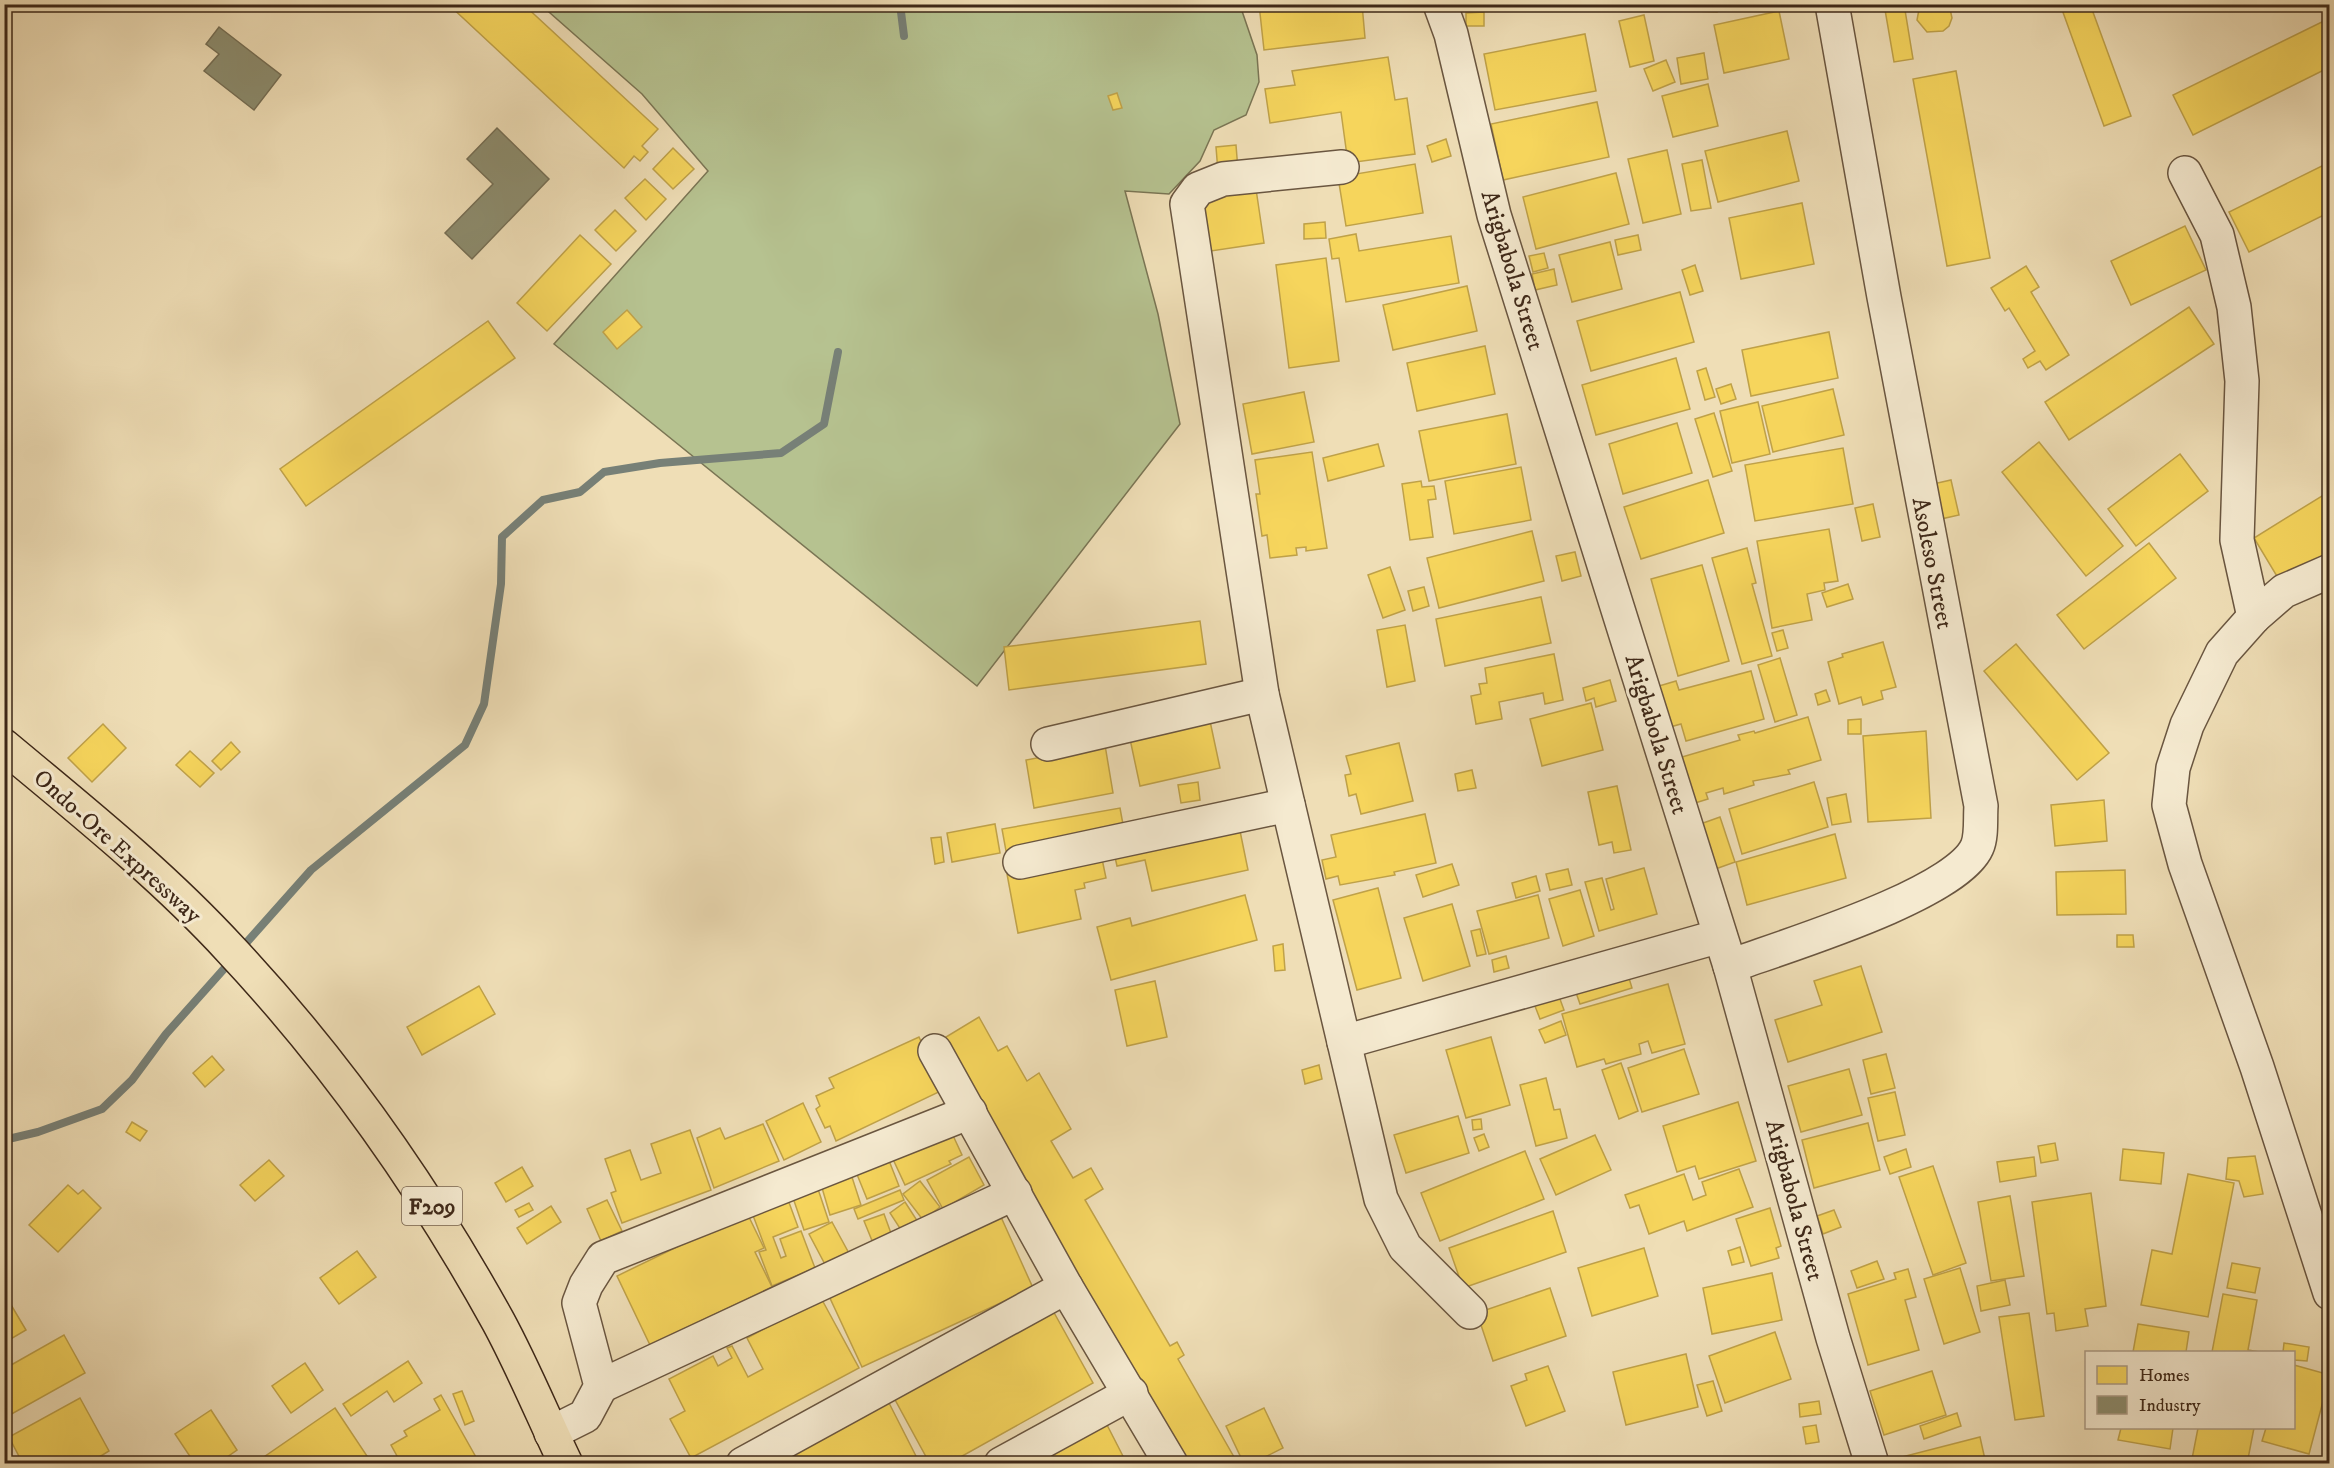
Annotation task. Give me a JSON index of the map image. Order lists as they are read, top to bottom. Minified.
{"streets":{"main road":["Ondo-Ore Expressway","F209"],"street":["Arigbabola Street","Asoleso Street"]},"crossings":[["Arigbabola Street","Asoleso Street"],["Ondo-Ore Expressway","F209"]],"legend":["Homes","Industry"]}
